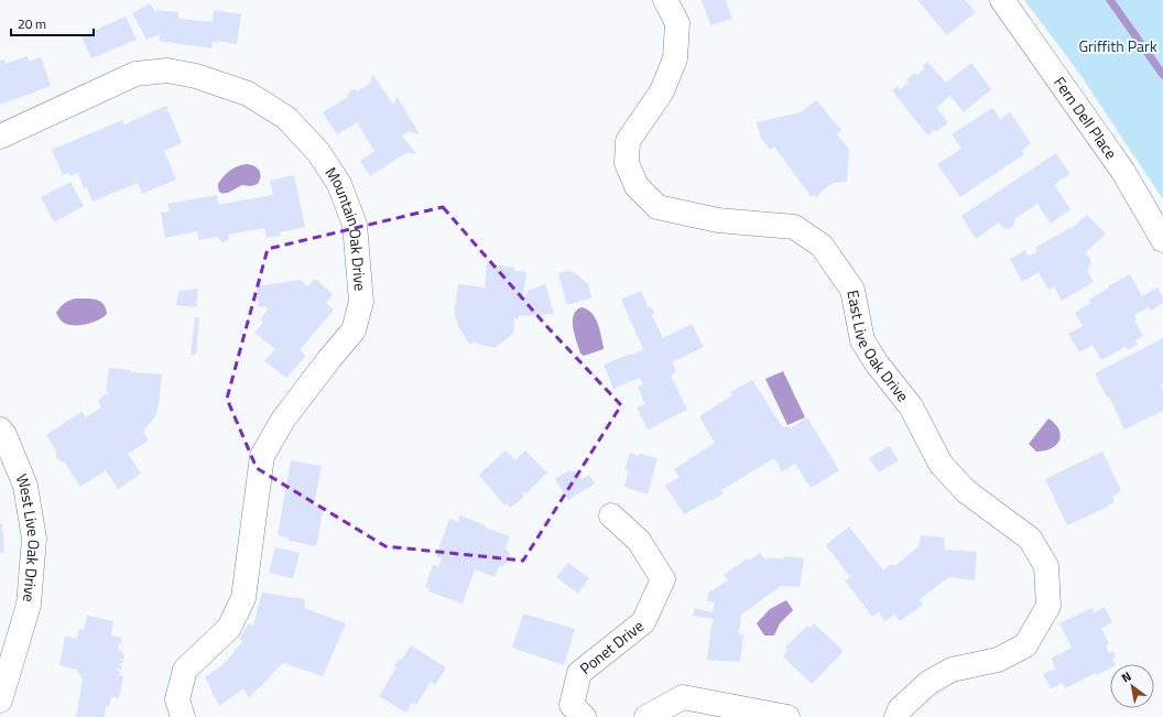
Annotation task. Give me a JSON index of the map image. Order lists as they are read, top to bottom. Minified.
{"streets":{"street":["Fern Dell Place","Mountain Oak Drive","East Live Oak Drive","West Live Oak Drive","Ponet Drive"]},"parks":["Griffith Park"],"scale_bar":"20 m","north":"top left"}
